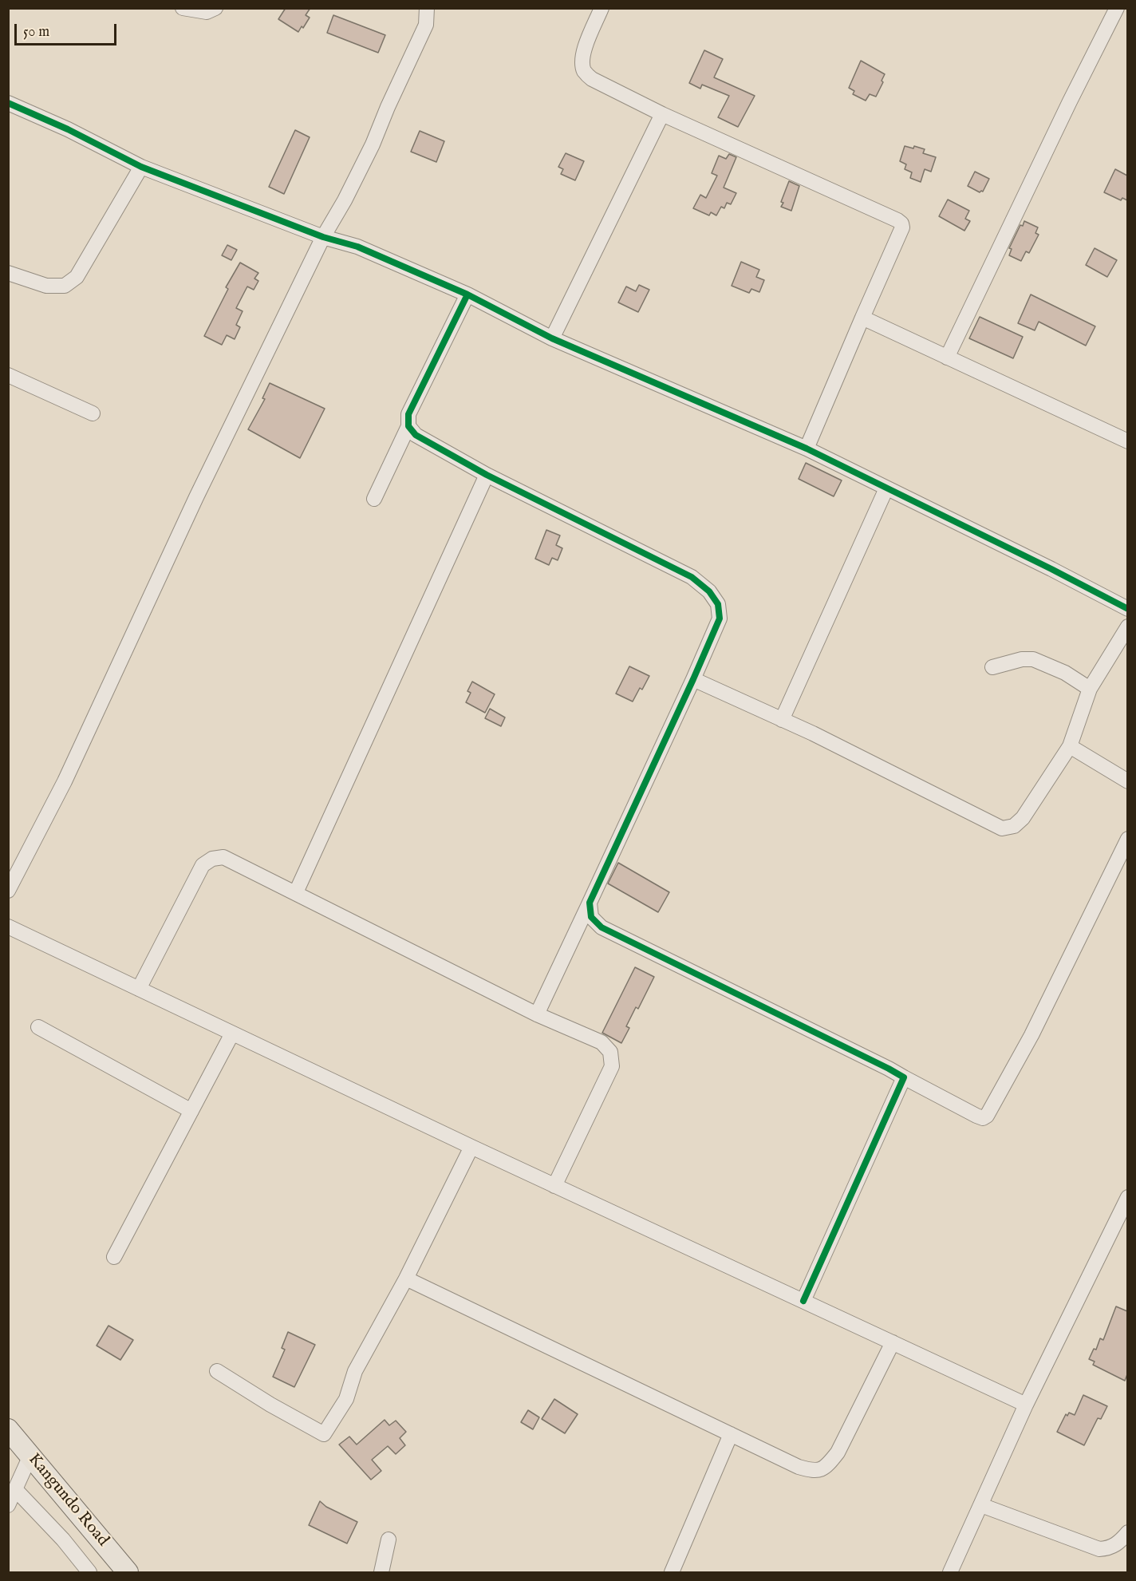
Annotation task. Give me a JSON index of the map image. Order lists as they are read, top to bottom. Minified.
{"streets":{"highway":["Kangundo Road"]},"scale_bar":"50 m"}
